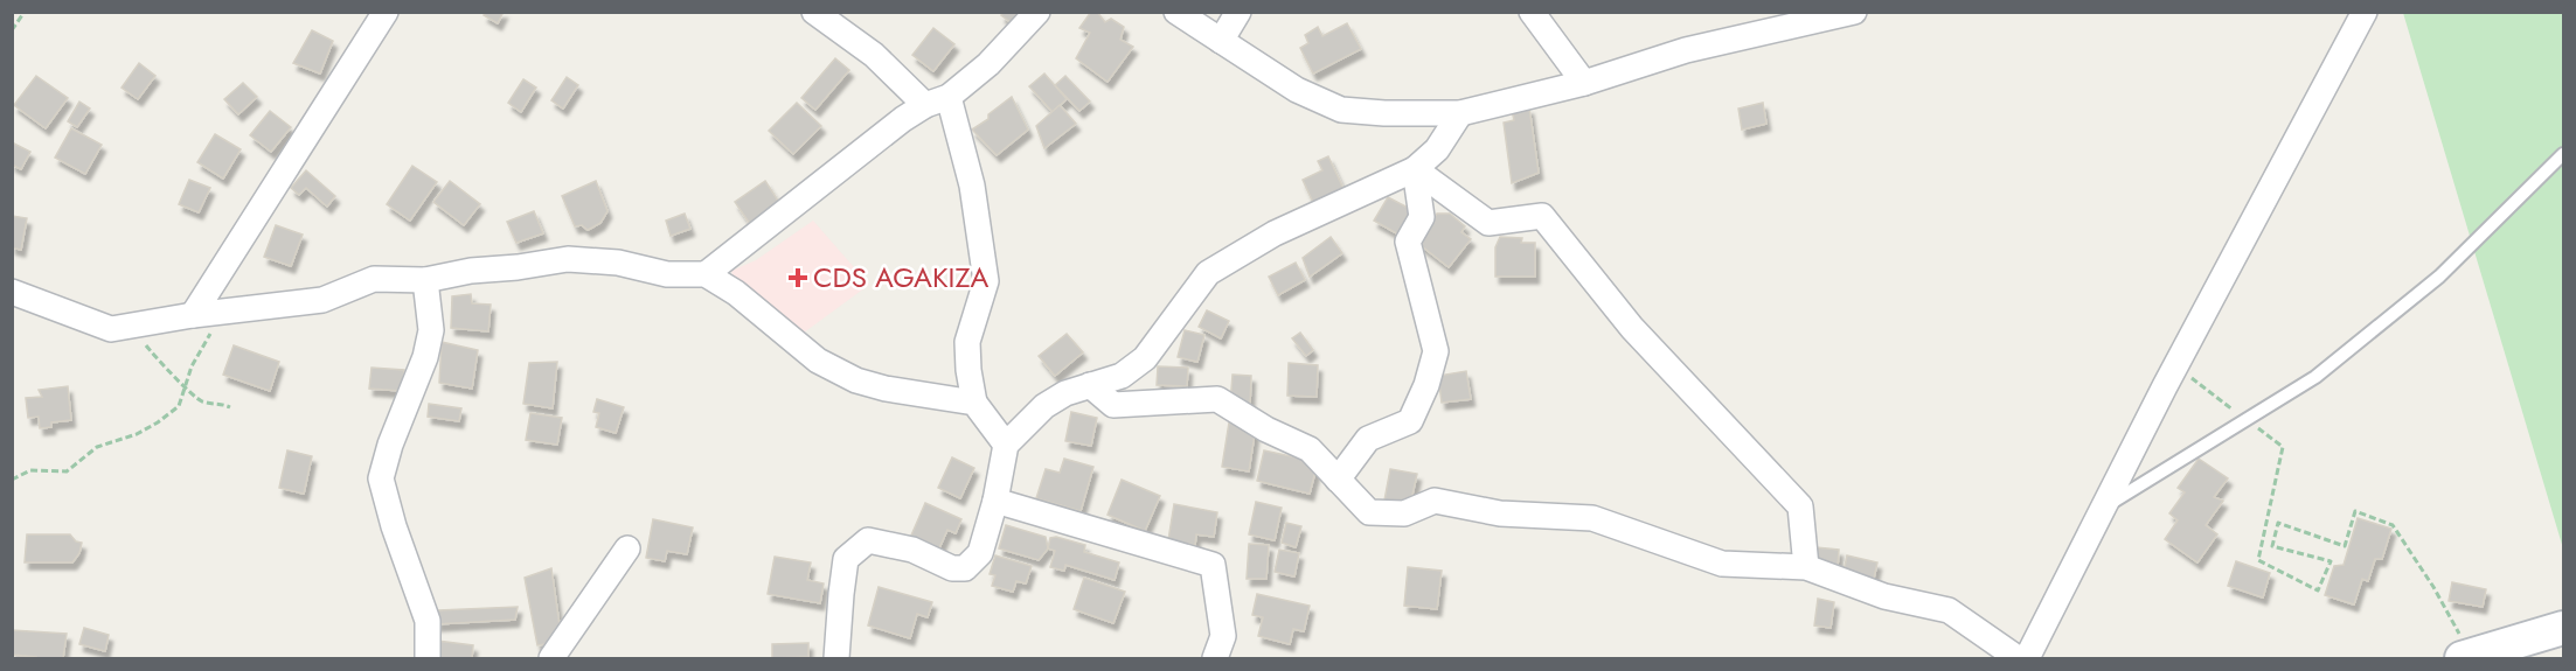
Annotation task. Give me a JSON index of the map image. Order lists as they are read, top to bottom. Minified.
{"places":{"health":["CDS AGAKIZA"]}}
